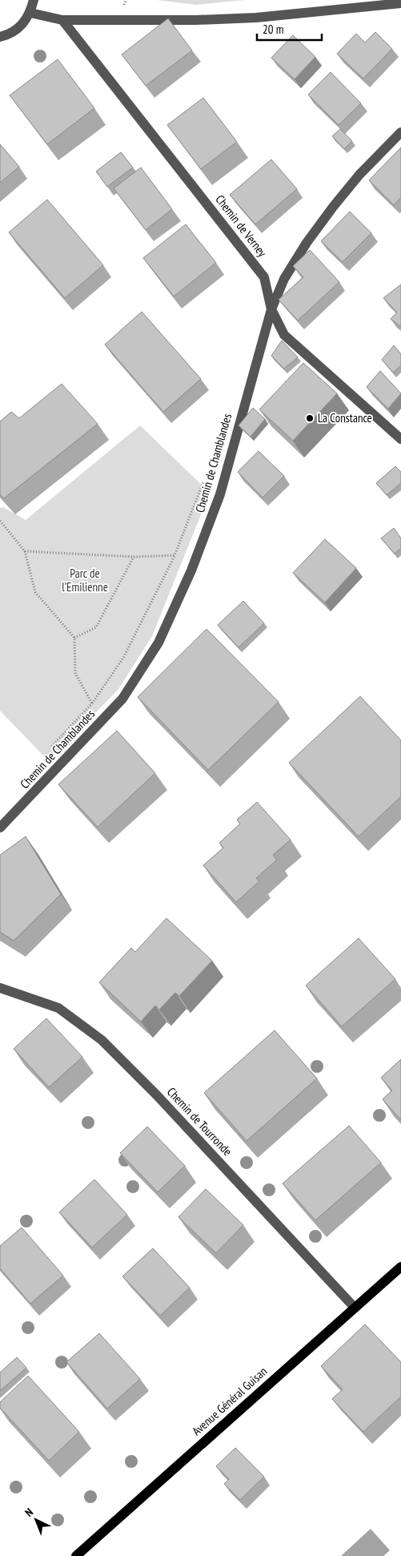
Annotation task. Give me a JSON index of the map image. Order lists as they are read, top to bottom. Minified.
{"streets":{"main road":["Avenue Général Guisan"],"street":["Chemin de Verney","Chemin de Chamblandes","Chemin de Tourronde"]},"crossings":[["Chemin de Verney","Chemin de Chamblandes"],["Chemin de Tourronde","Avenue Général Guisan"]],"parks":["Parc de l’Emilienne"],"places":["La Constance"],"scale_bar":"20 m","north":"top left"}
